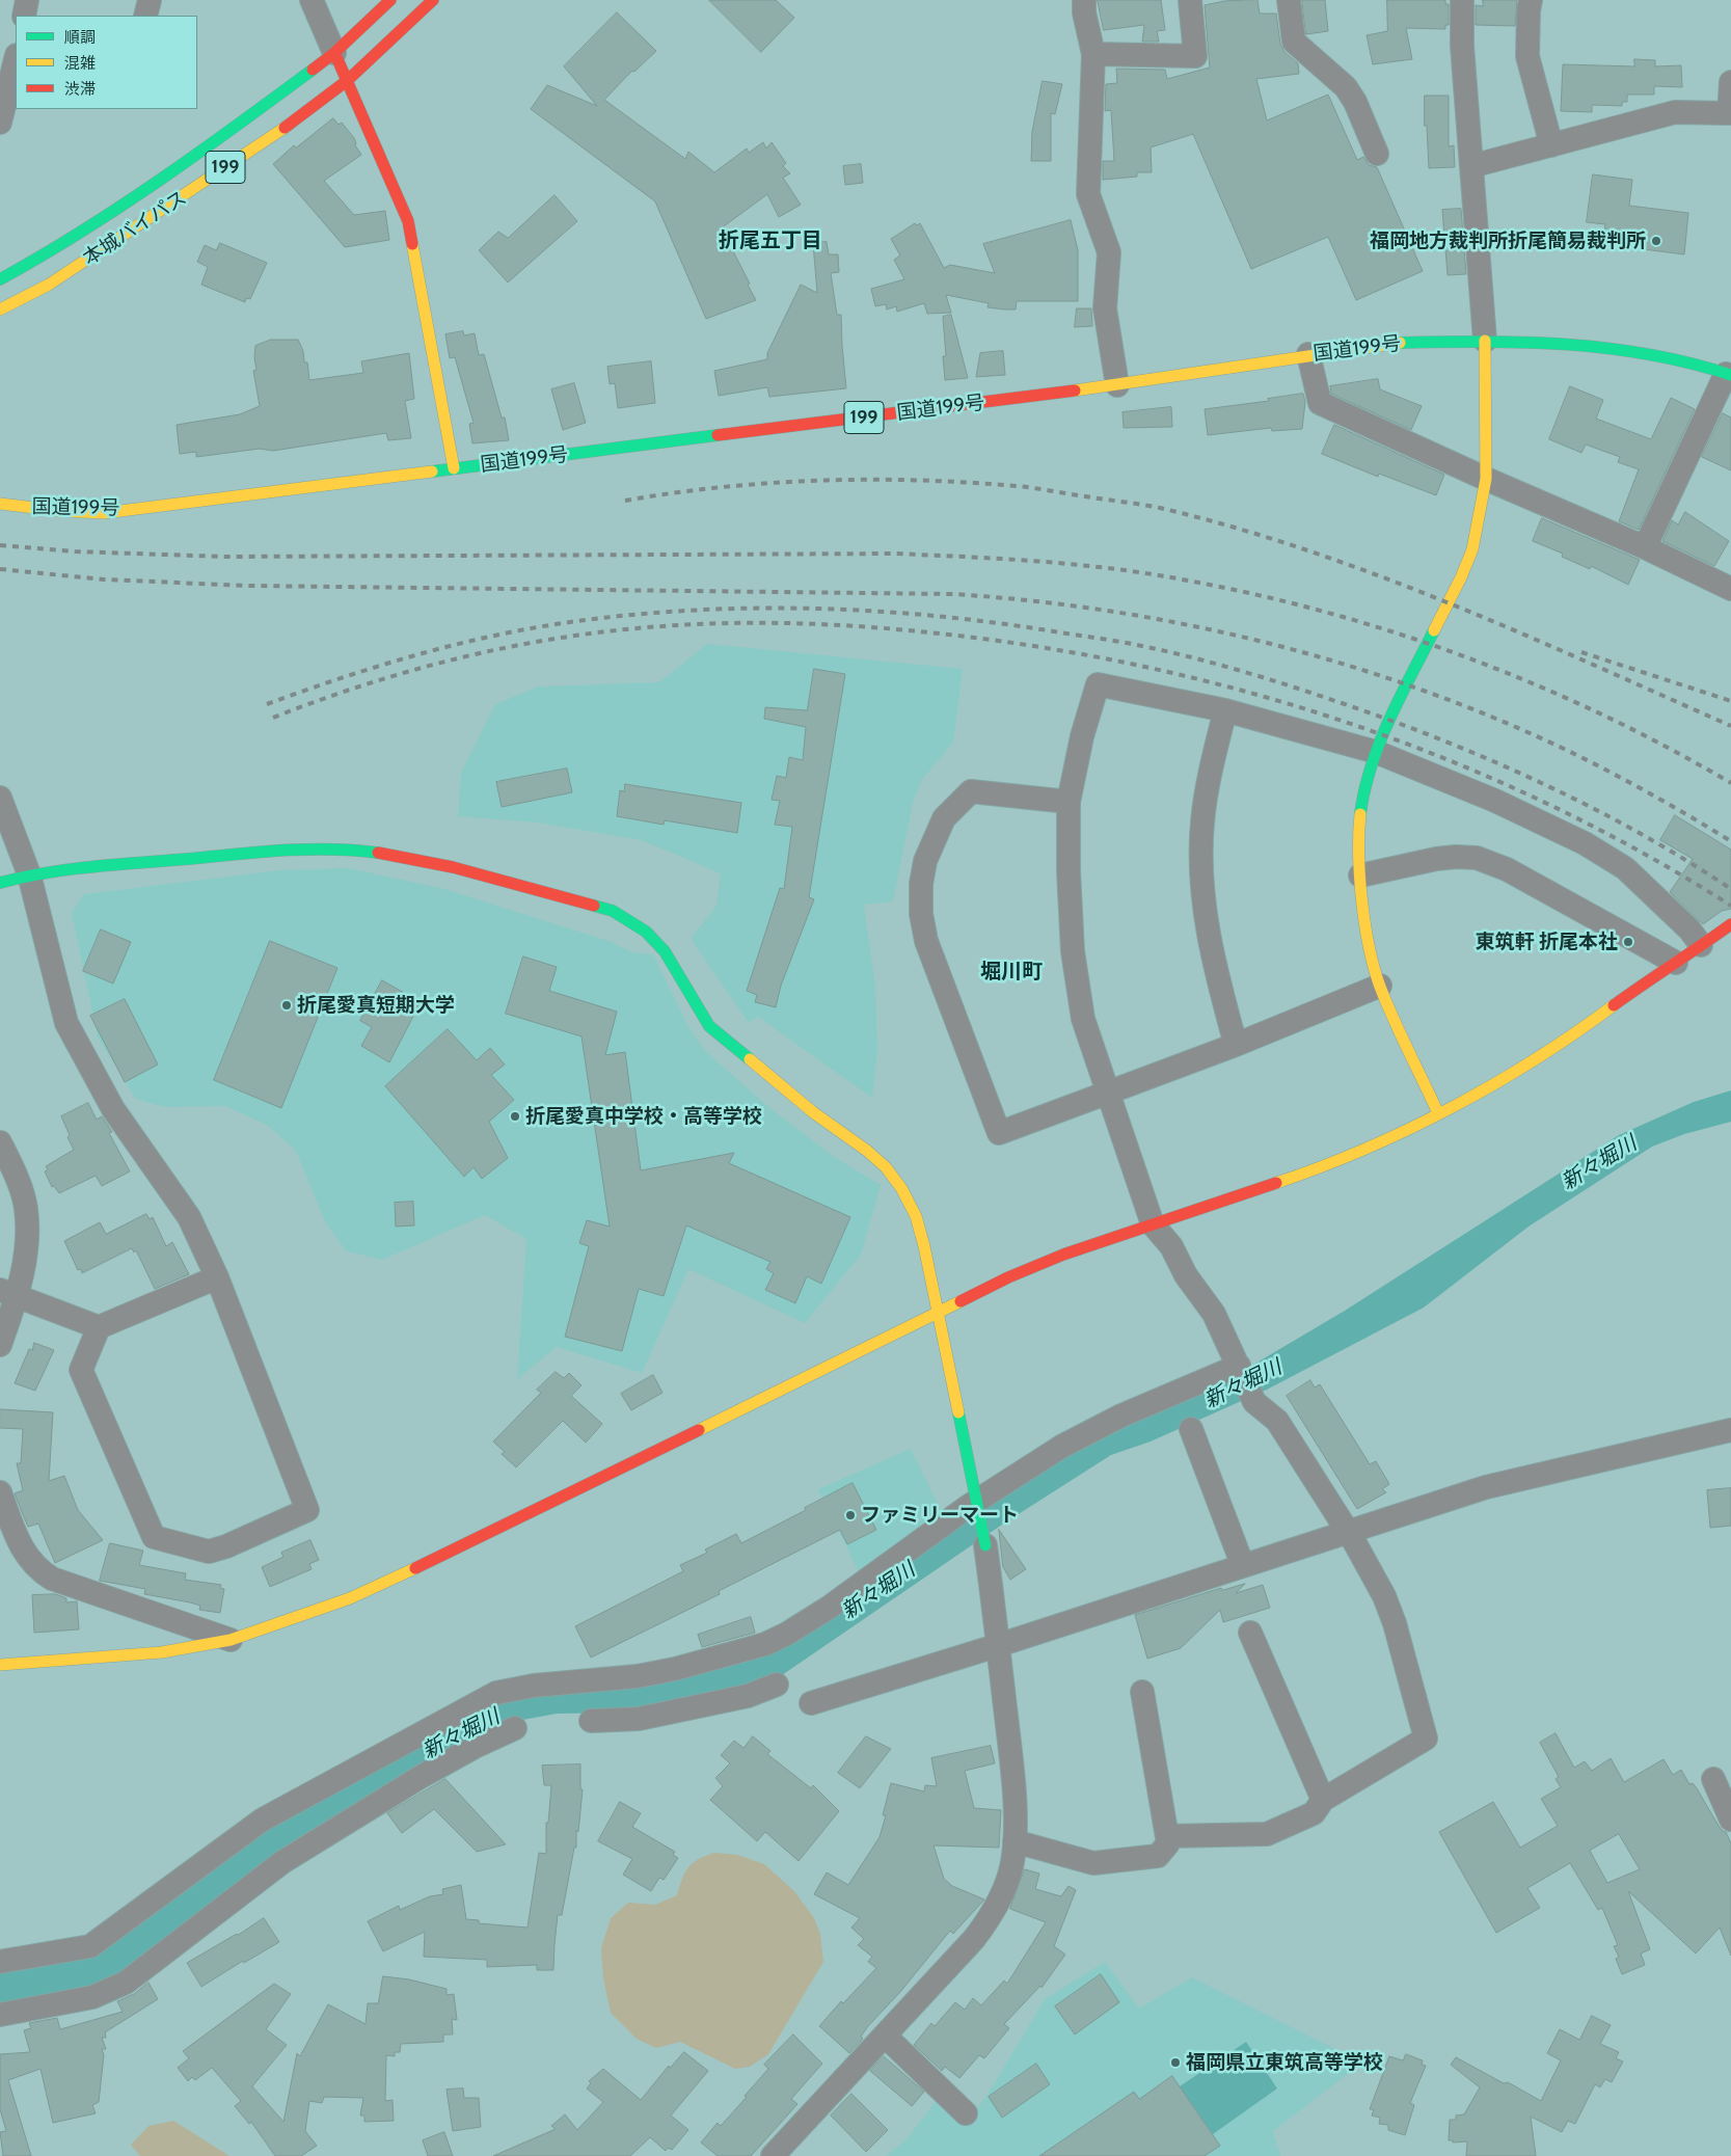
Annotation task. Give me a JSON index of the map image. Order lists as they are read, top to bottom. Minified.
{"streets":{"main road":["199","本城バイパス","国道199号"]},"districts":["折尾五丁目","堀川町"],"water":["新々堀川"],"places":["福岡地方裁判所折尾簡易裁判所","東筑軒 折尾本社","折尾愛真短期大学","折尾愛真中学校・高等学校","ファミリーマート","福岡県立東筑高等学校"],"legend":["順調","混雑","渋滞"]}
